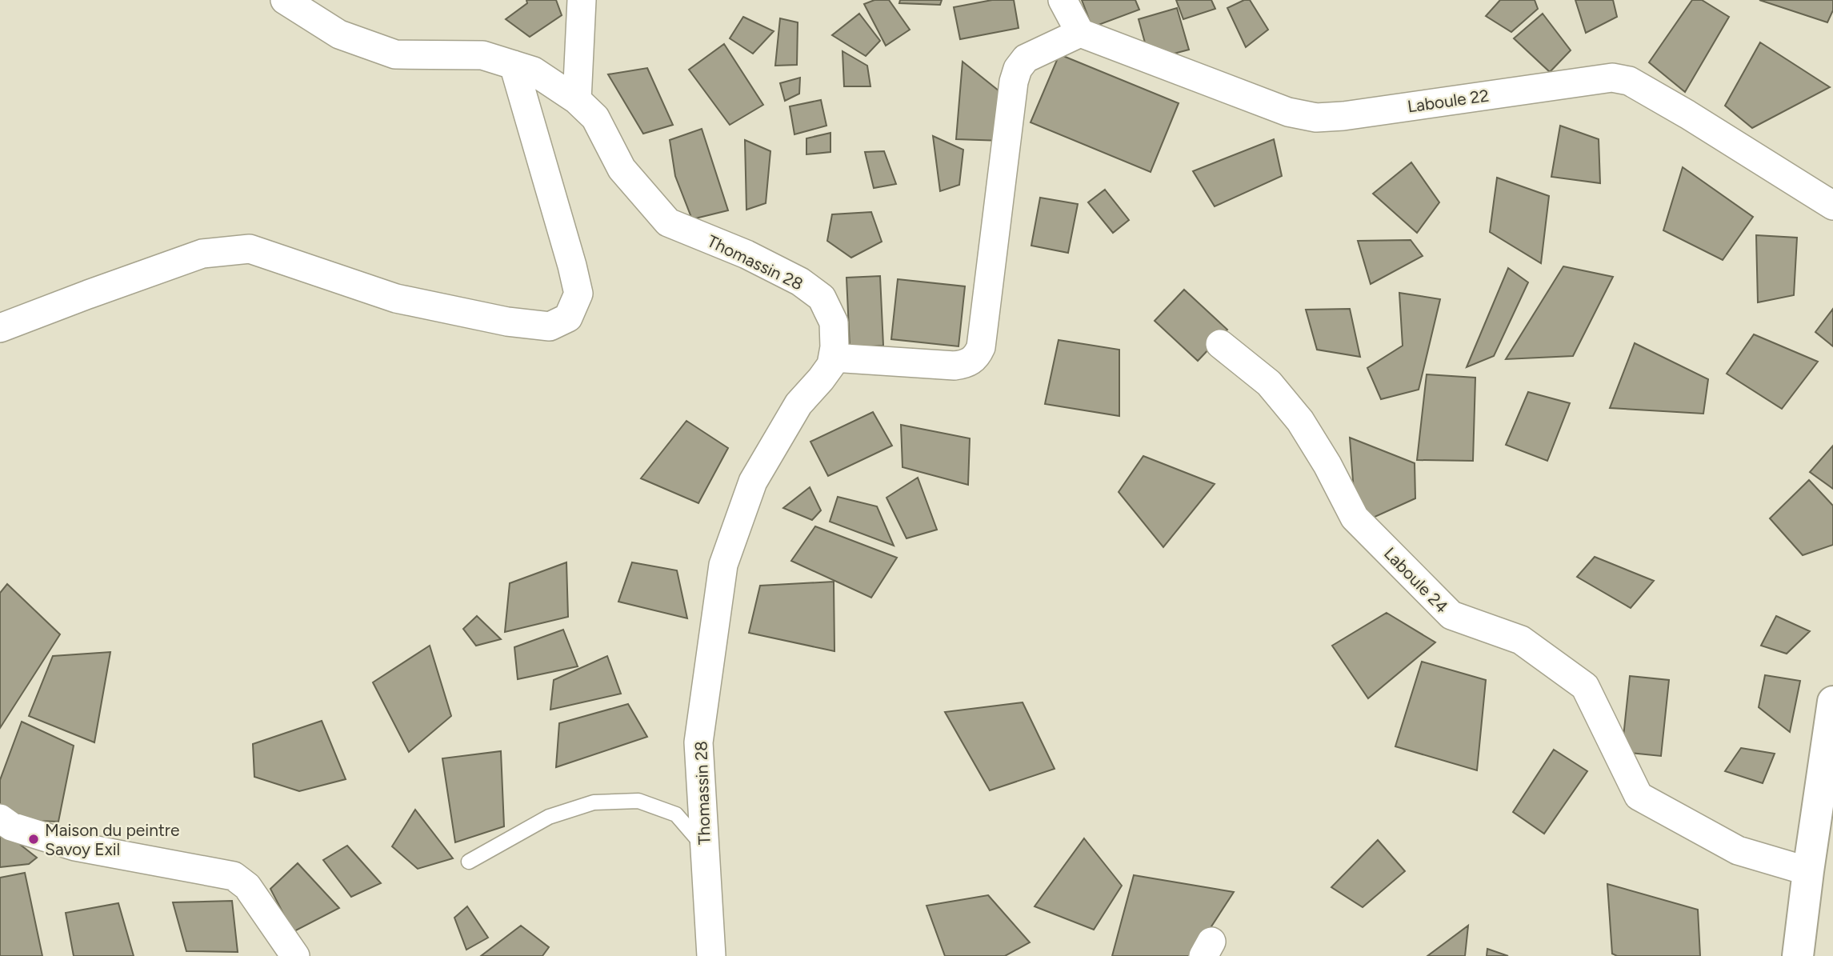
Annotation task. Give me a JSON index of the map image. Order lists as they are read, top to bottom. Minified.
{"streets":{"street":["Laboule 22","Thomassin 28","Laboule 24"]},"places":["Maison du peintre Savoy Exil"]}
